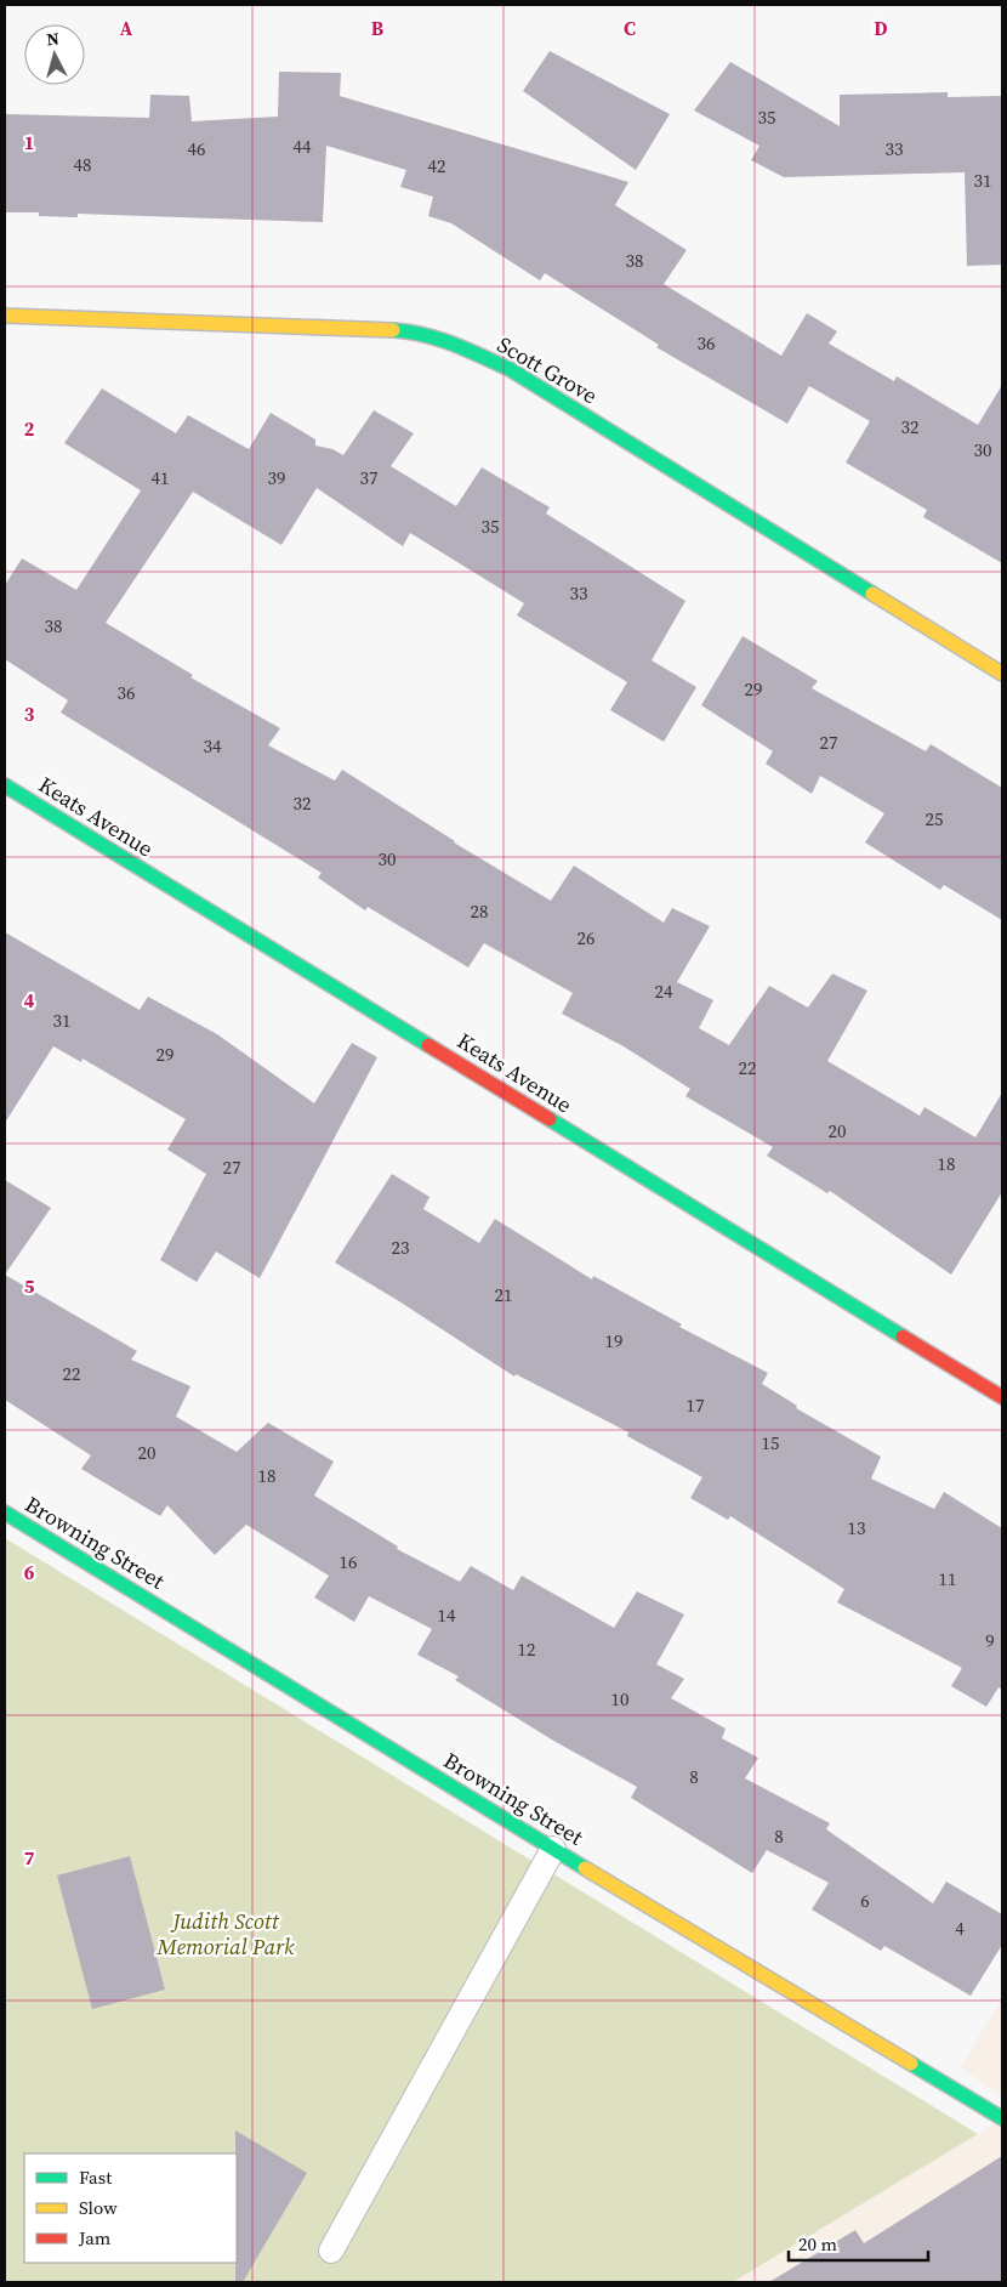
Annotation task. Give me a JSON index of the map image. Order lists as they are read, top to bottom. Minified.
{"streets":{"street":["Scott Grove","Keats Avenue","Browning Street"]},"parks":["Judith Scott Memorial Park"],"house_numbers":["35","44","46","33","48","42","31","38","36","32","30","41","39","37","35","33","38","29","36","27","34","32","25","30","28","26","24","31","29","22","20","18","27","23","21","19","22","17","15","20","18","13","16","11","14","9","12","10","8","8","6","4"],"legend":["Fast","Slow","Jam"],"scale_bar":"20 m","north":"top","grid":{"columns":["A","B","C","D"],"rows":["1","2","3","4","5","6","7"]}}
